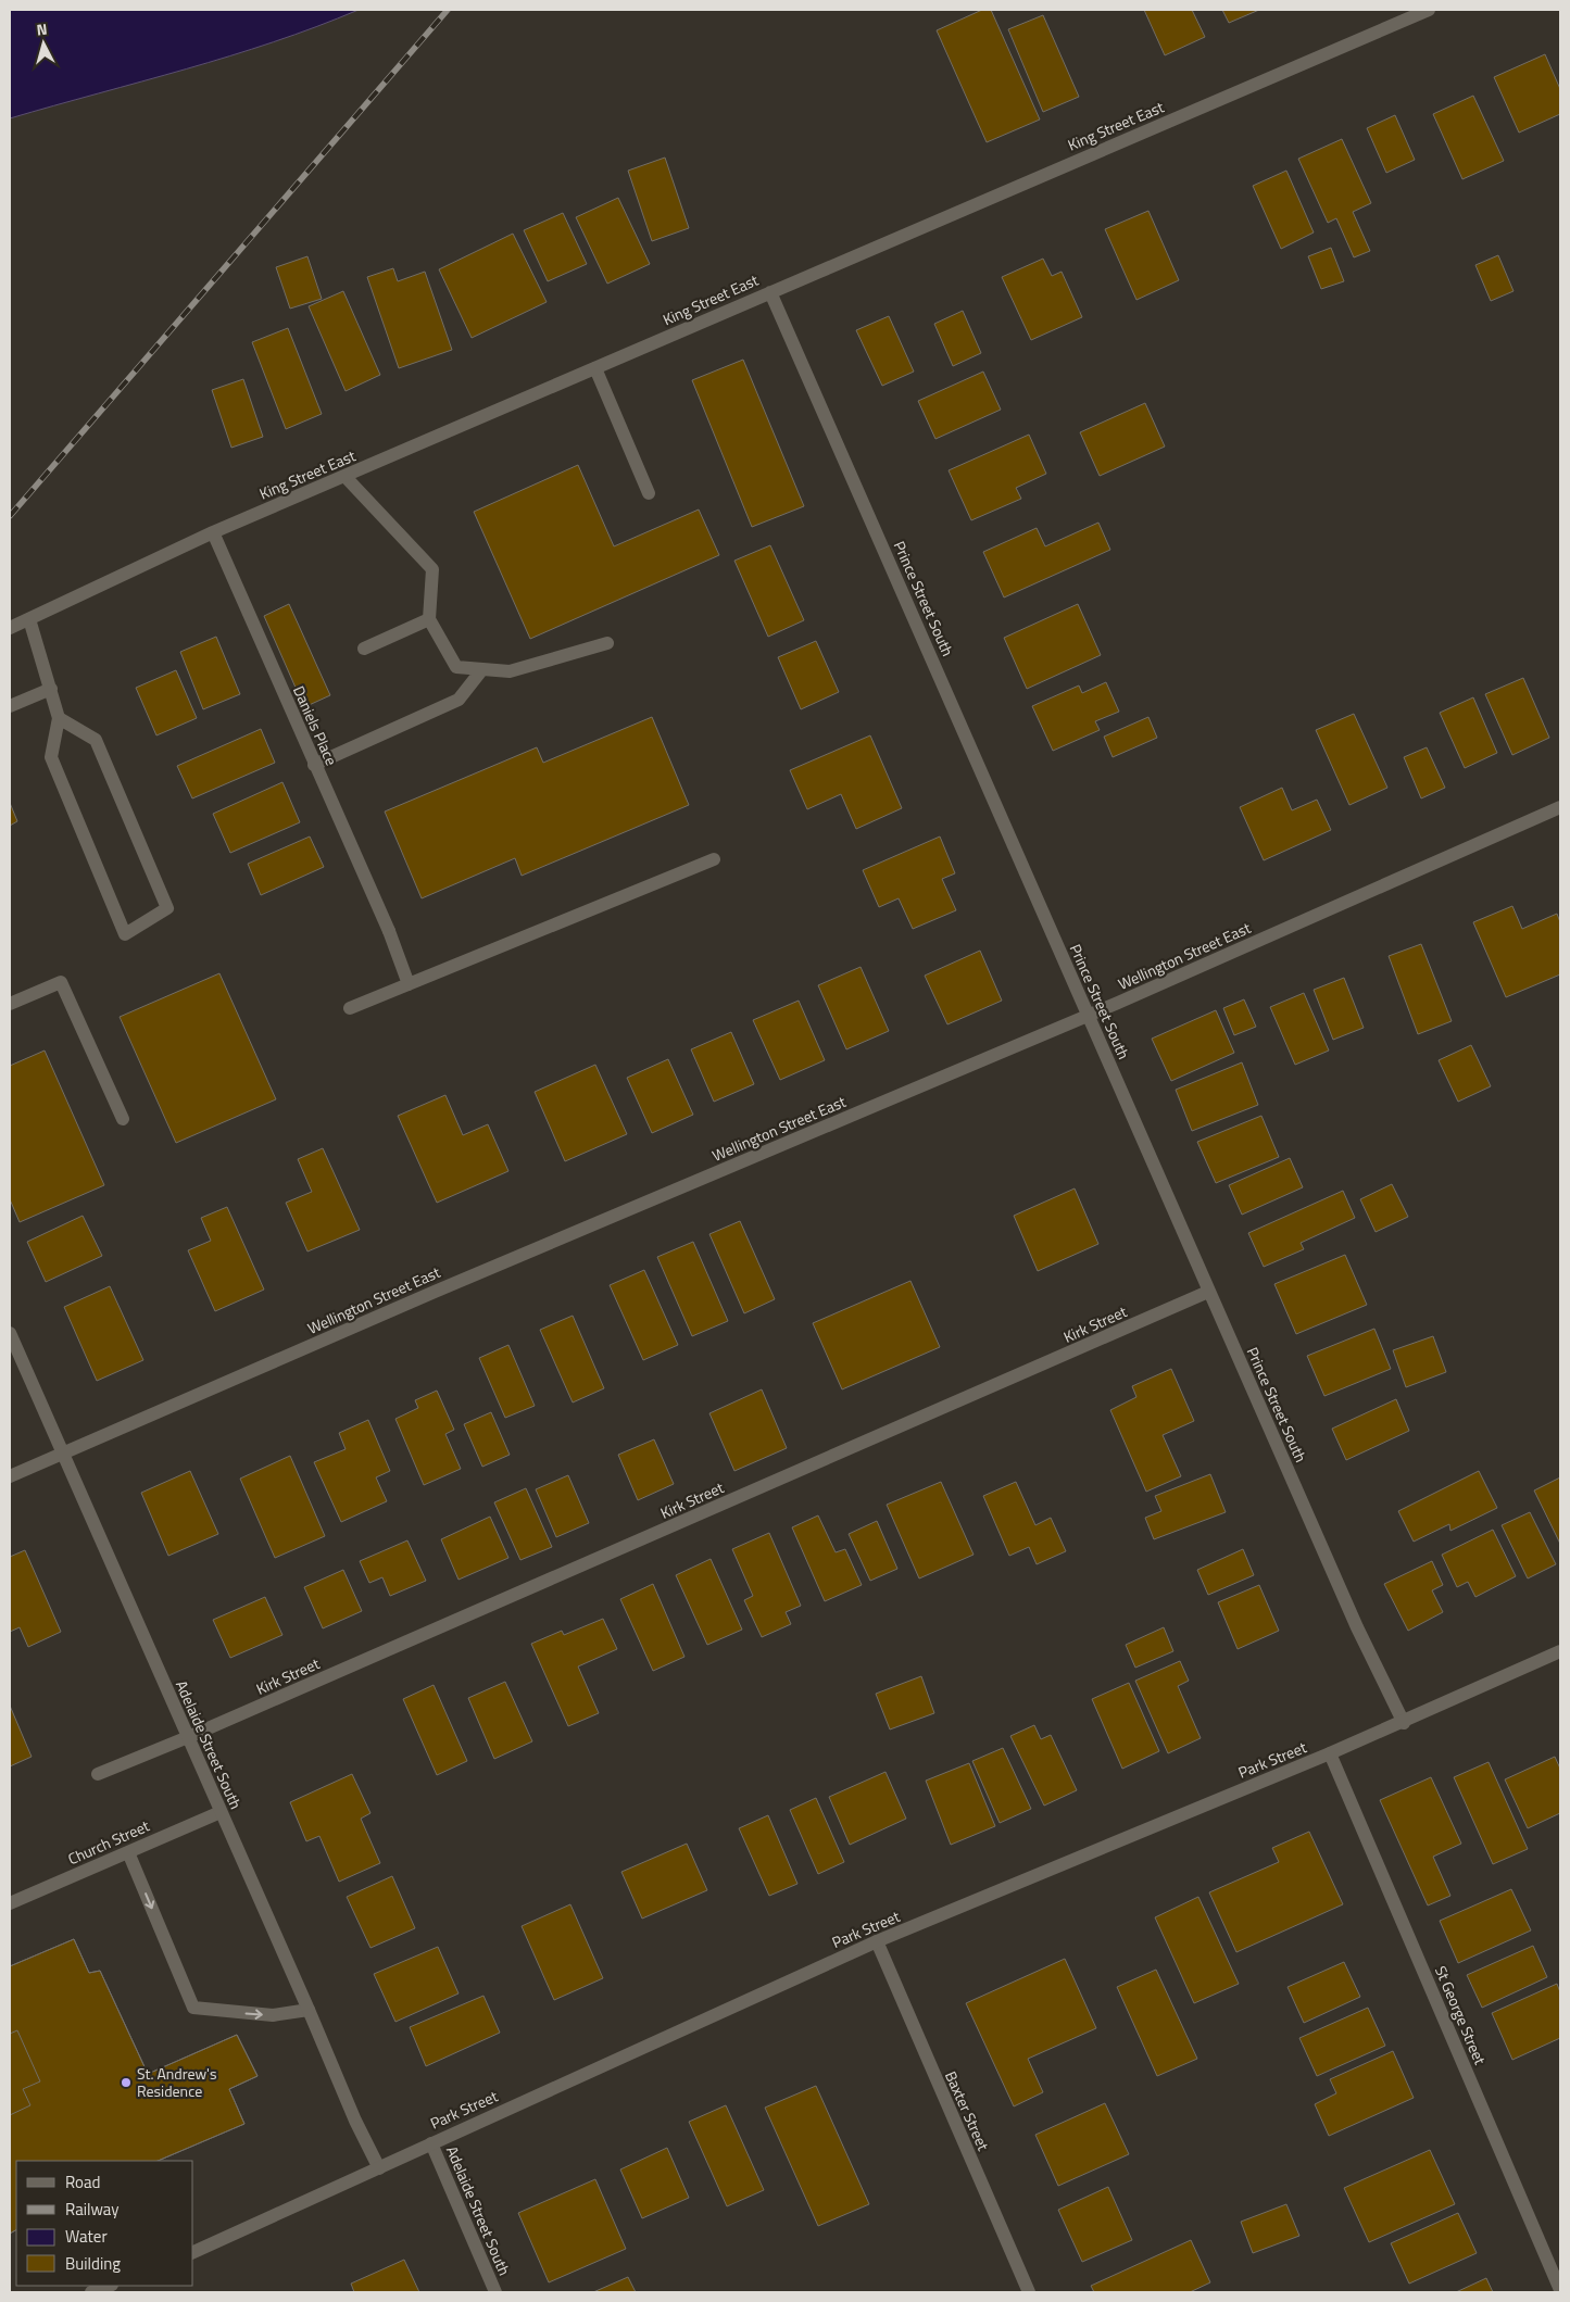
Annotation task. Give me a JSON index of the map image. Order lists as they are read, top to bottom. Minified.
{"streets":{"street":["King Street East","Prince Street South","Daniels Place","Wellington Street East","Kirk Street","Adelaide Street South","Park Street","Church Street","St George Street","Baxter Street"]},"crossings":[["King Street East","Prince Street South"],["King Street East","Daniels Place"],["Prince Street South","Wellington Street East"],["Prince Street South","Kirk Street"],["Prince Street South","Park Street"],["Wellington Street East","Adelaide Street South"],["Kirk Street","Adelaide Street South"],["Adelaide Street South","Park Street"],["Adelaide Street South","Church Street"],["Park Street","St George Street"],["Park Street","Baxter Street"]],"places":["St. Andrew's Residence"],"legend":["Road","Railway","Water","Building"],"north":"top"}
